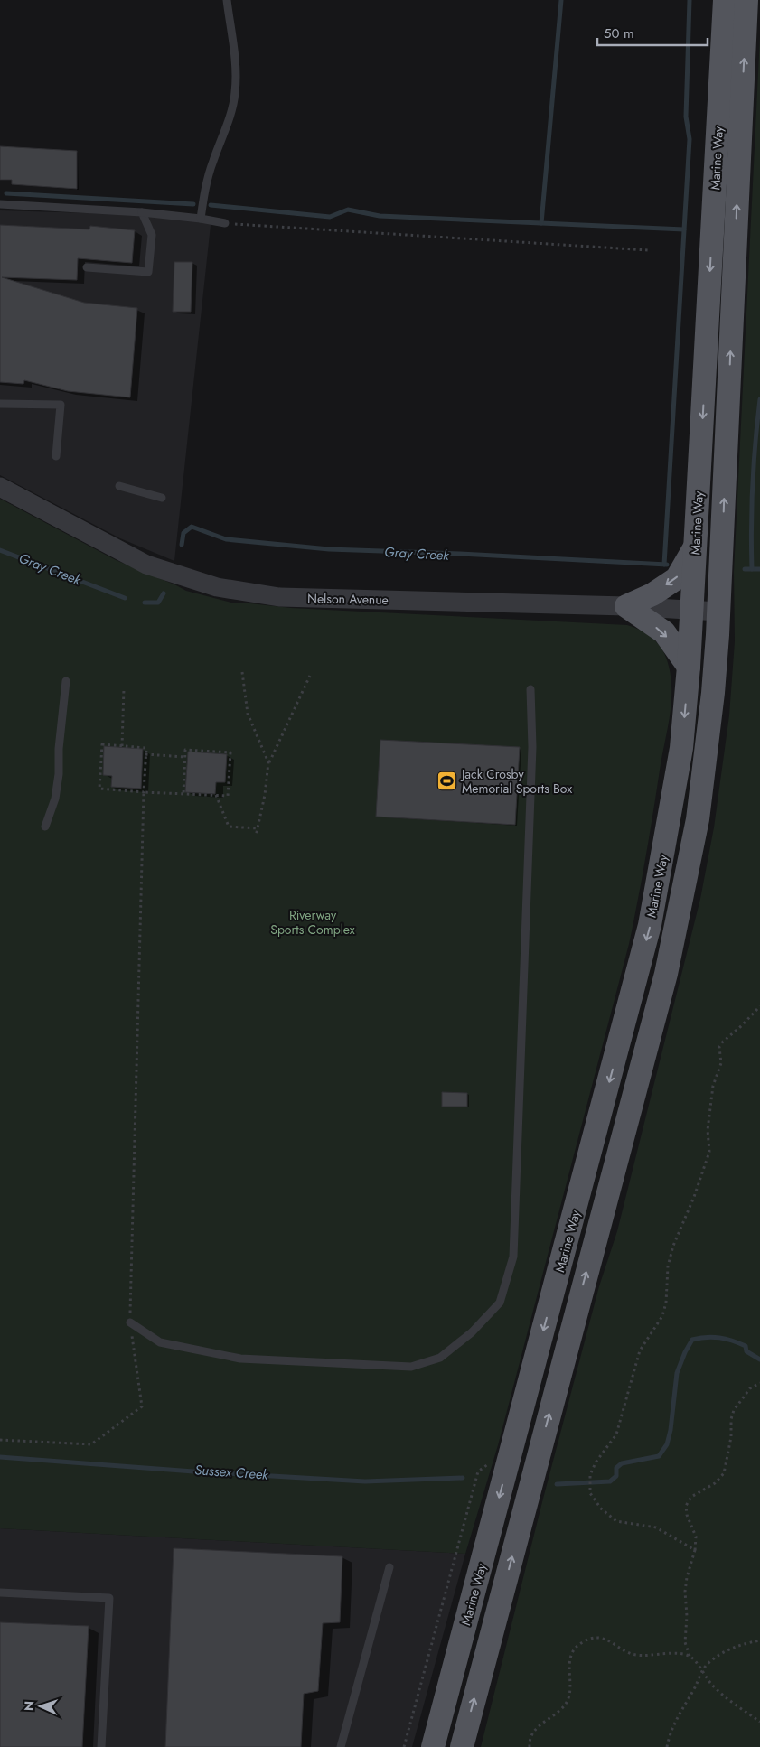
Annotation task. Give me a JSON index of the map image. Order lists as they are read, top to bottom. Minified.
{"streets":{"main road":["Marine Way"],"street":["Nelson Avenue"]},"crossings":[["Marine Way","Nelson Avenue"]],"water":["Gray Creek","Sussex Creek"],"parks":["Riverway Sports Complex"],"places":{"sports":["Jack Crosby Memorial Sports Box"]},"scale_bar":"50 m","north":"left"}
